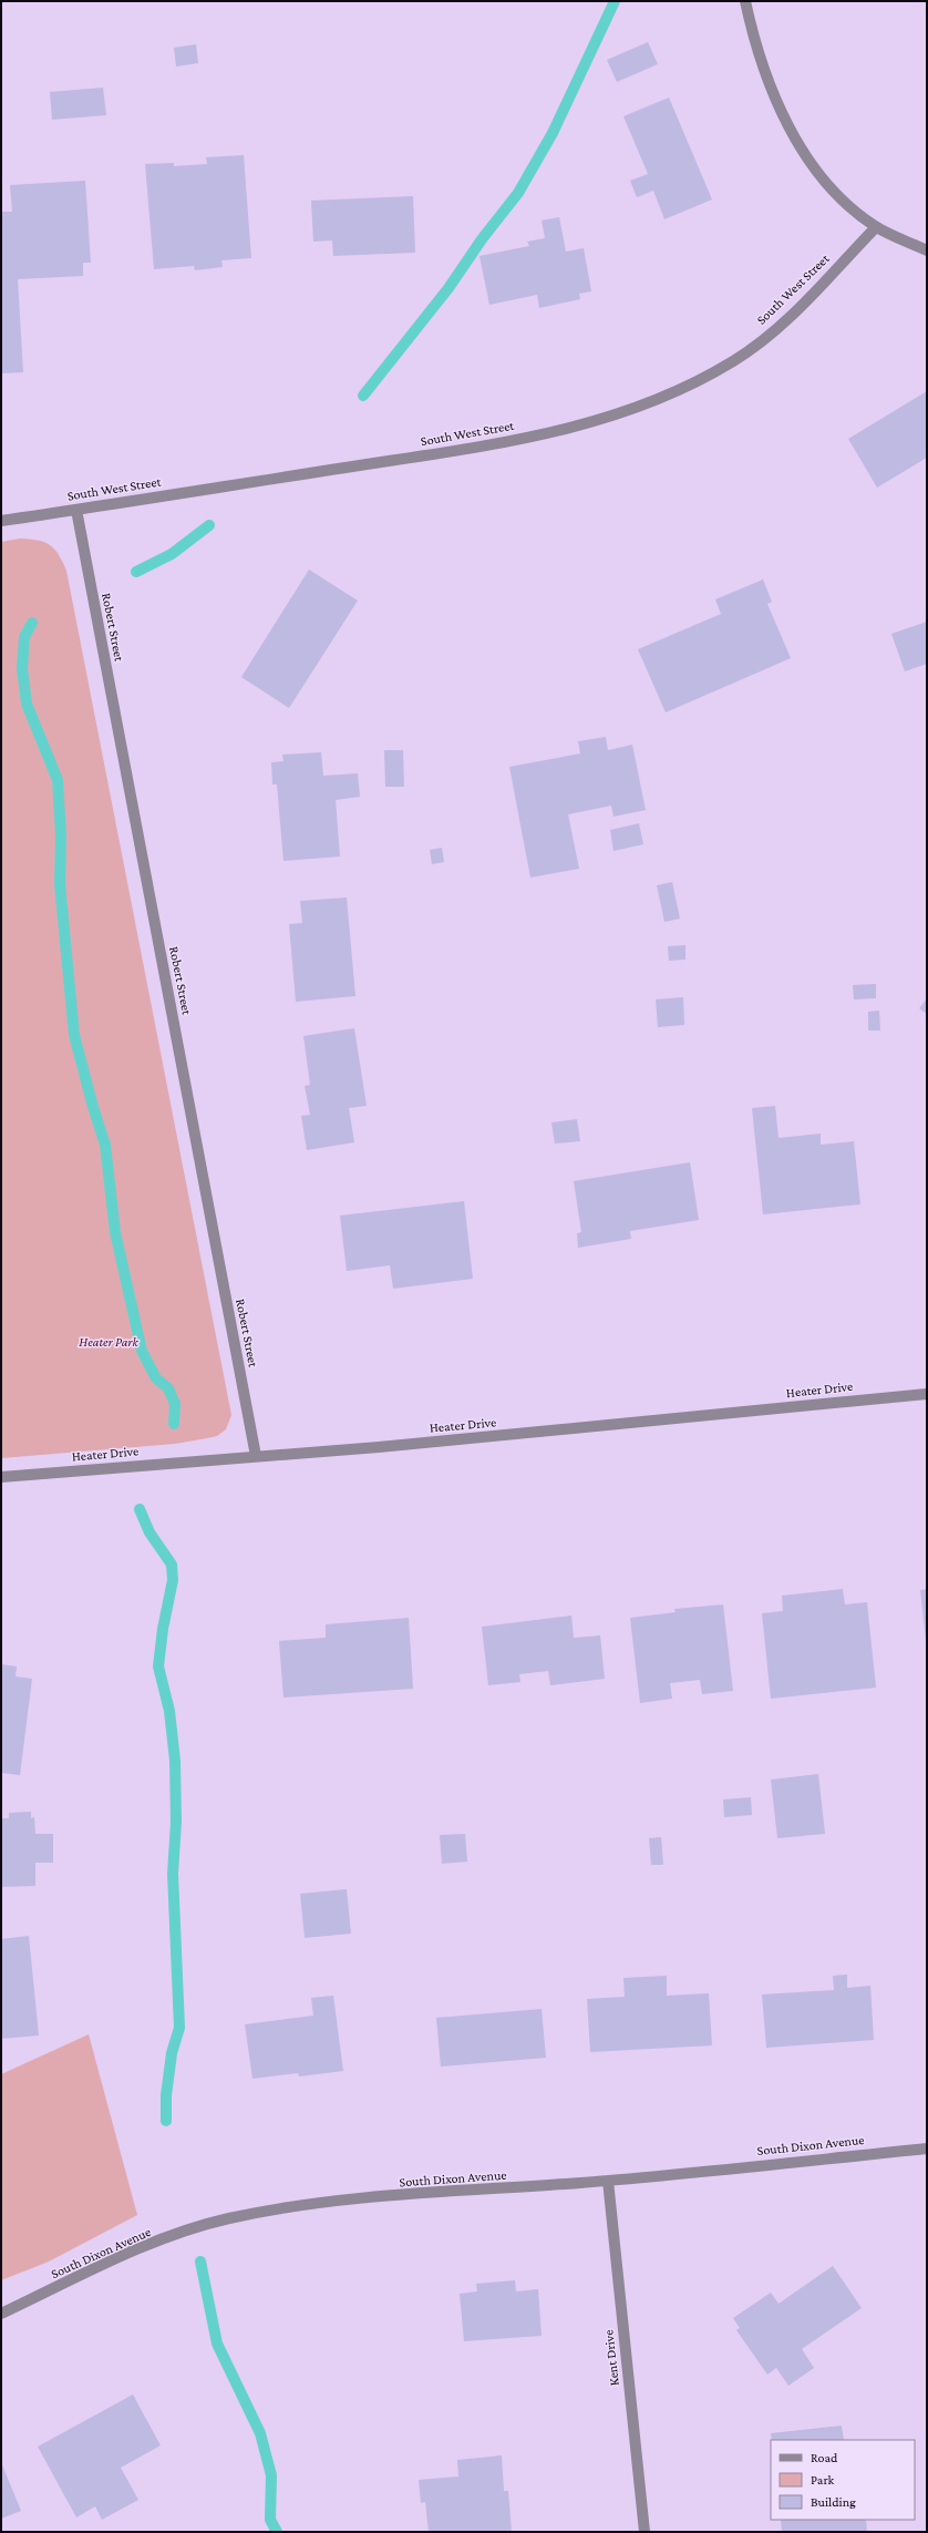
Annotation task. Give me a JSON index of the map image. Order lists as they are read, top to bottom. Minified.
{"streets":{"street":["South West Street","Robert Street","Heater Drive","South Dixon Avenue","Kent Drive"]},"crossings":[["South West Street","Robert Street"],["Robert Street","Heater Drive"],["South Dixon Avenue","Kent Drive"]],"parks":["Heater Park"],"legend":["Road","Park","Building"]}
